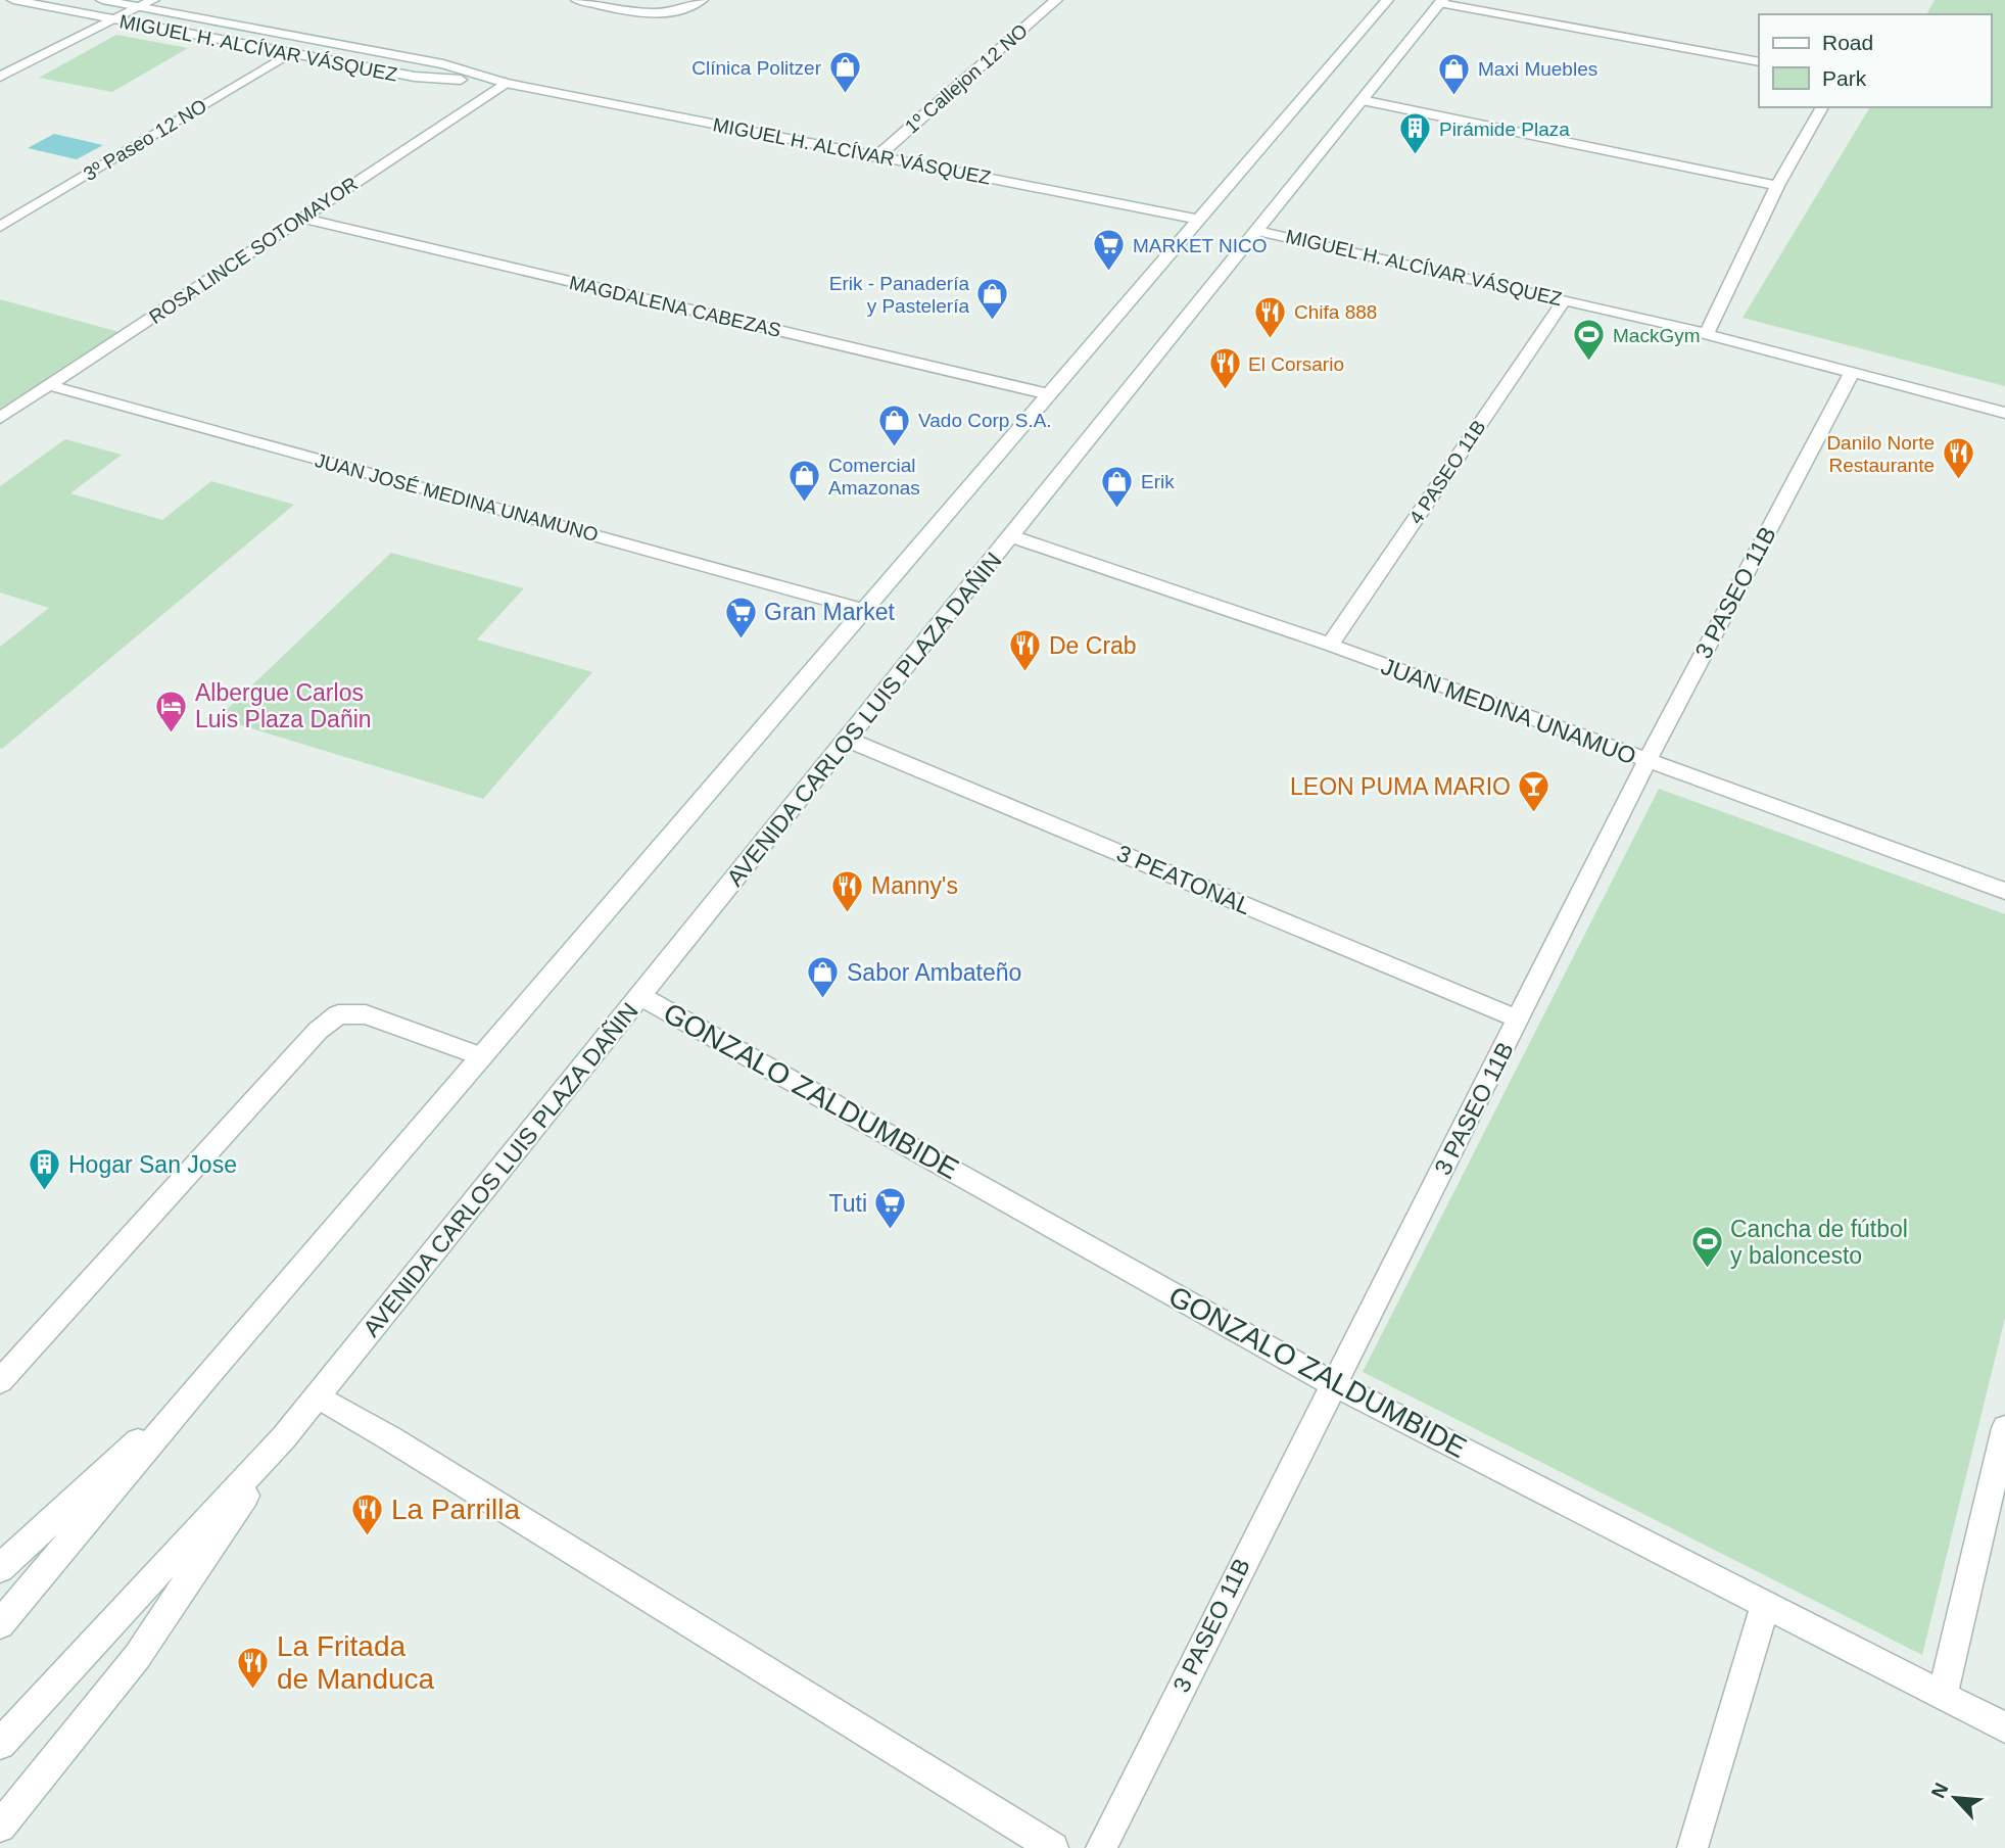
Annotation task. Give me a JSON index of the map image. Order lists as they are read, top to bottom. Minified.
{"streets":{"street":["MIGUEL H. ALCÍVAR VÁSQUEZ","1º Callejon 12 NO","3º Paseo 12 NO","ROSA LINCE SOTOMAYOR","MAGDALENA CABEZAS","4 PASEO 11B","JUAN JOSÉ MEDINA UNAMUNO","3 PASEO 11B","JUAN MEDINA UNAMUO","AVENIDA CARLOS LUIS PLAZA DAÑIN","3 PEATONAL","GONZALO ZALDUMBIDE"]},"crossings":[["MIGUEL H. ALCÍVAR VÁSQUEZ","1º Callejon 12 NO"],["MIGUEL H. ALCÍVAR VÁSQUEZ","3º Paseo 12 NO"],["MIGUEL H. ALCÍVAR VÁSQUEZ","ROSA LINCE SOTOMAYOR"],["MIGUEL H. ALCÍVAR VÁSQUEZ","4 PASEO 11B"],["MIGUEL H. ALCÍVAR VÁSQUEZ","3 PASEO 11B"],["MIGUEL H. ALCÍVAR VÁSQUEZ","AVENIDA CARLOS LUIS PLAZA DAÑIN"],["ROSA LINCE SOTOMAYOR","MAGDALENA CABEZAS"],["ROSA LINCE SOTOMAYOR","JUAN JOSÉ MEDINA UNAMUNO"],["4 PASEO 11B","JUAN MEDINA UNAMUO"],["3 PASEO 11B","JUAN MEDINA UNAMUO"],["3 PASEO 11B","3 PEATONAL"],["3 PASEO 11B","GONZALO ZALDUMBIDE"],["JUAN MEDINA UNAMUO","AVENIDA CARLOS LUIS PLAZA DAÑIN"],["AVENIDA CARLOS LUIS PLAZA DAÑIN","3 PEATONAL"],["AVENIDA CARLOS LUIS PLAZA DAÑIN","GONZALO ZALDUMBIDE"]],"places":{"shop":["Clínica Politzer","Maxi Muebles","Erik - Panadería y Pastelería","Vado Corp S.A.","Comercial Amazonas","Erik","Sabor Ambateño"],"building":["Pirámide Plaza","Hogar San Jose"],"supermarket":["MARKET NICO","Gran Market","Tuti"],"restaurant":["Chifa 888","El Corsario","Danilo Norte Restaurante","De Crab","Manny's","La Parrilla","La Fritada de Manduca"],"sports":["MackGym","Cancha de fútbol y baloncesto"],"hotel":["Albergue Carlos Luis Plaza Dañin"],"bar":["LEON PUMA MARIO"]},"legend":["Road","Park"],"north":"top left"}
